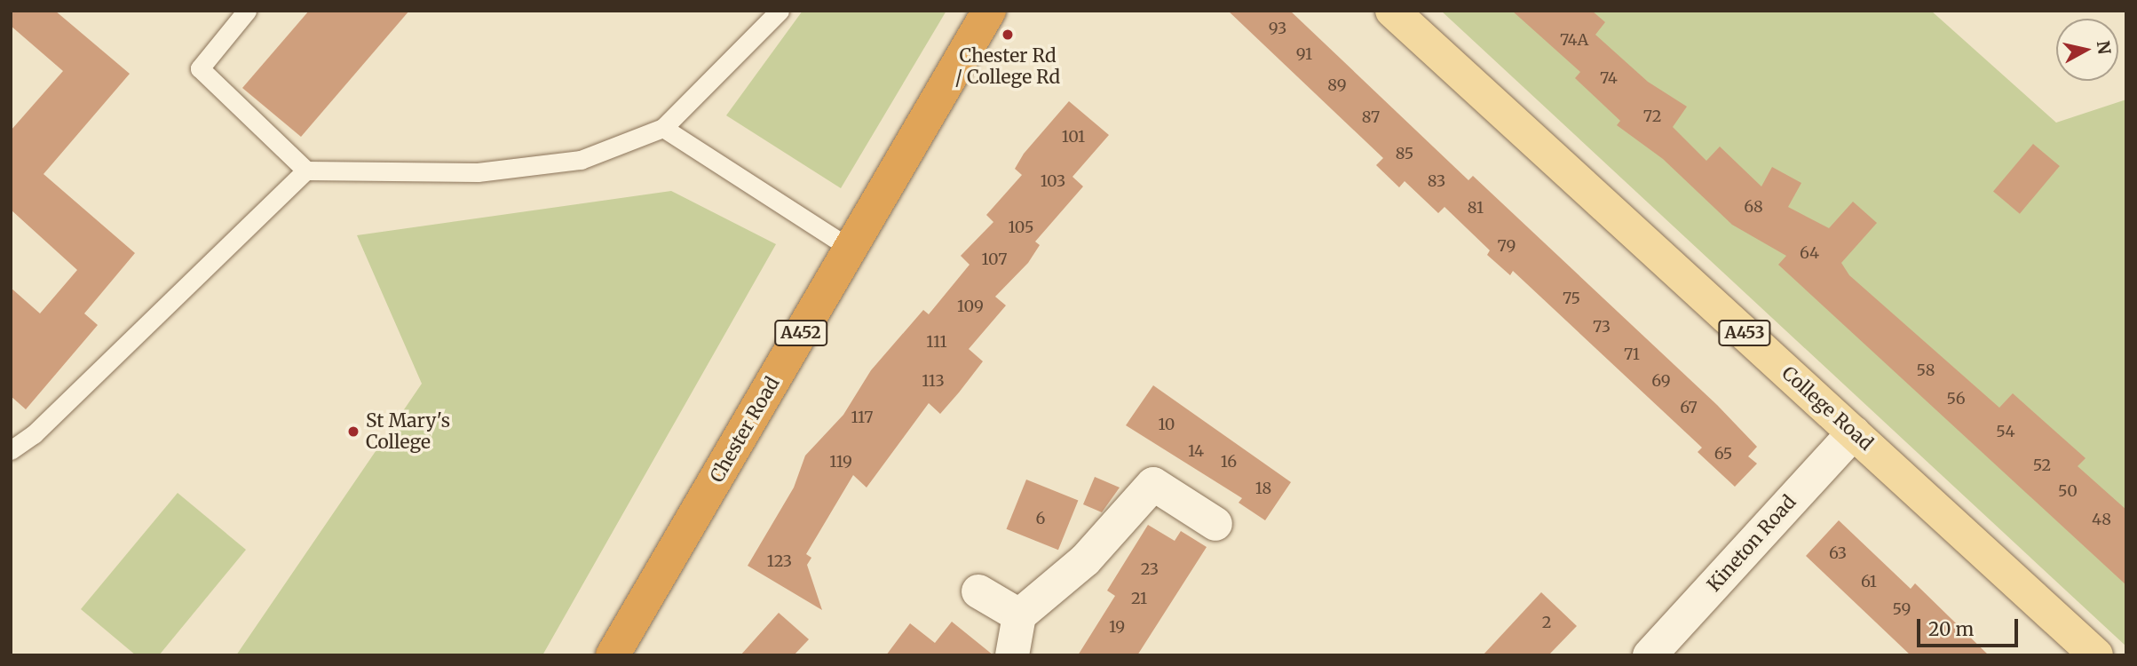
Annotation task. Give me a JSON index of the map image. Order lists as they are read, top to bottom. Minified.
{"streets":{"highway":["A452","Chester Road"],"main road":["A453","College Road"],"street":["Kineton Road"]},"crossings":[["College Road","Kineton Road"]],"places":["Chester Rd / College Rd","St Mary's College"],"house_numbers":["93","74A","91","74","89","72","87","101","85","103","83","68","81","105","79","64","107","75","109","73","111","71","58","113","69","56","67","117","10","54","14","65","119","16","52","18","50","6","48","63","123","23","61","21","59","2","19"],"scale_bar":"20 m","north":"right"}
